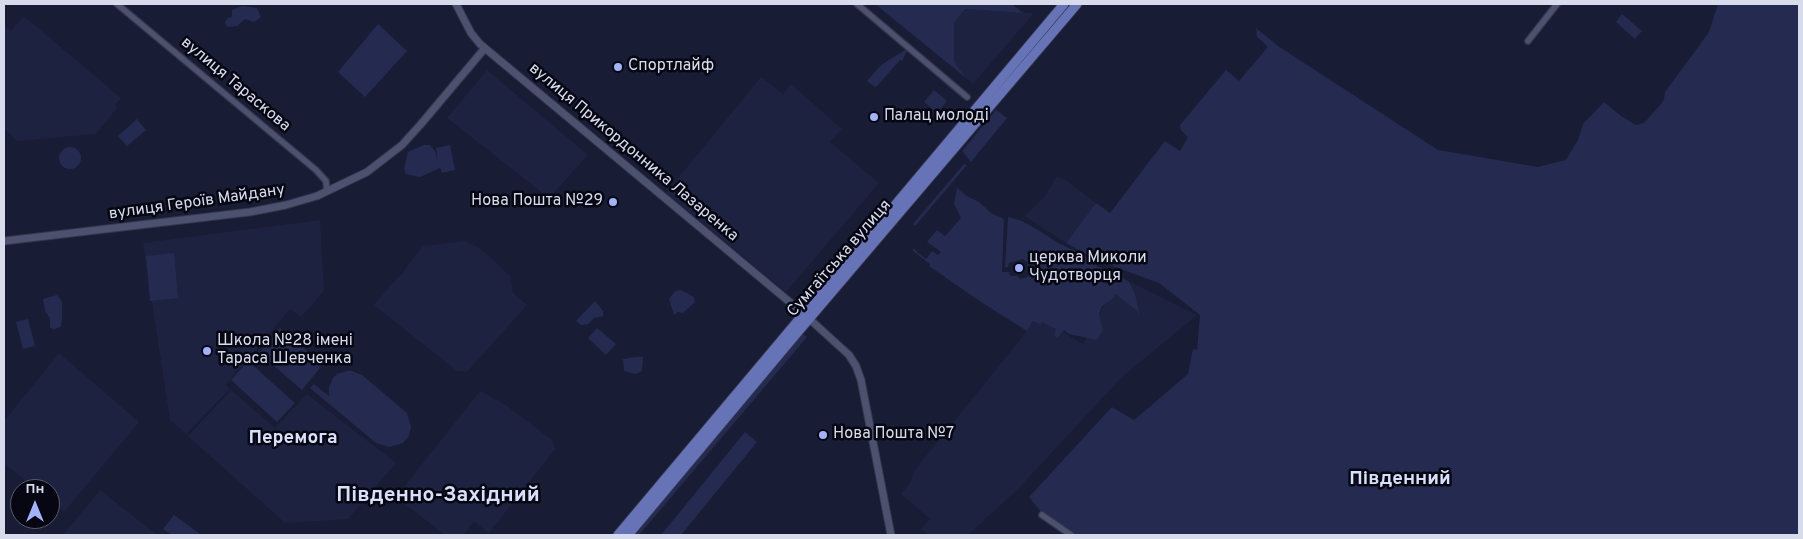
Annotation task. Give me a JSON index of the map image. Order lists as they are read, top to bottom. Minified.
{"streets":{"main road":["Сумгаїтська вулиця"],"street":["вулиця Тараскова","вулиця Прикордонника Лазаренка","вулиця Героїв Майдану"]},"crossings":[["вулиця Тараскова","вулиця Героїв Майдану"],["вулиця Прикордонника Лазаренка","вулиця Героїв Майдану"],["вулиця Прикордонника Лазаренка","Сумгаїтська вулиця"]],"districts":["Перемога","Південний","Південно-Західний"],"places":["Спортлайф","Палац молоді","Нова Пошта №29","церква Миколи Чудотворця","Школа №28 імені Тараса Шевченка","Нова Пошта №7"],"north":"top"}
